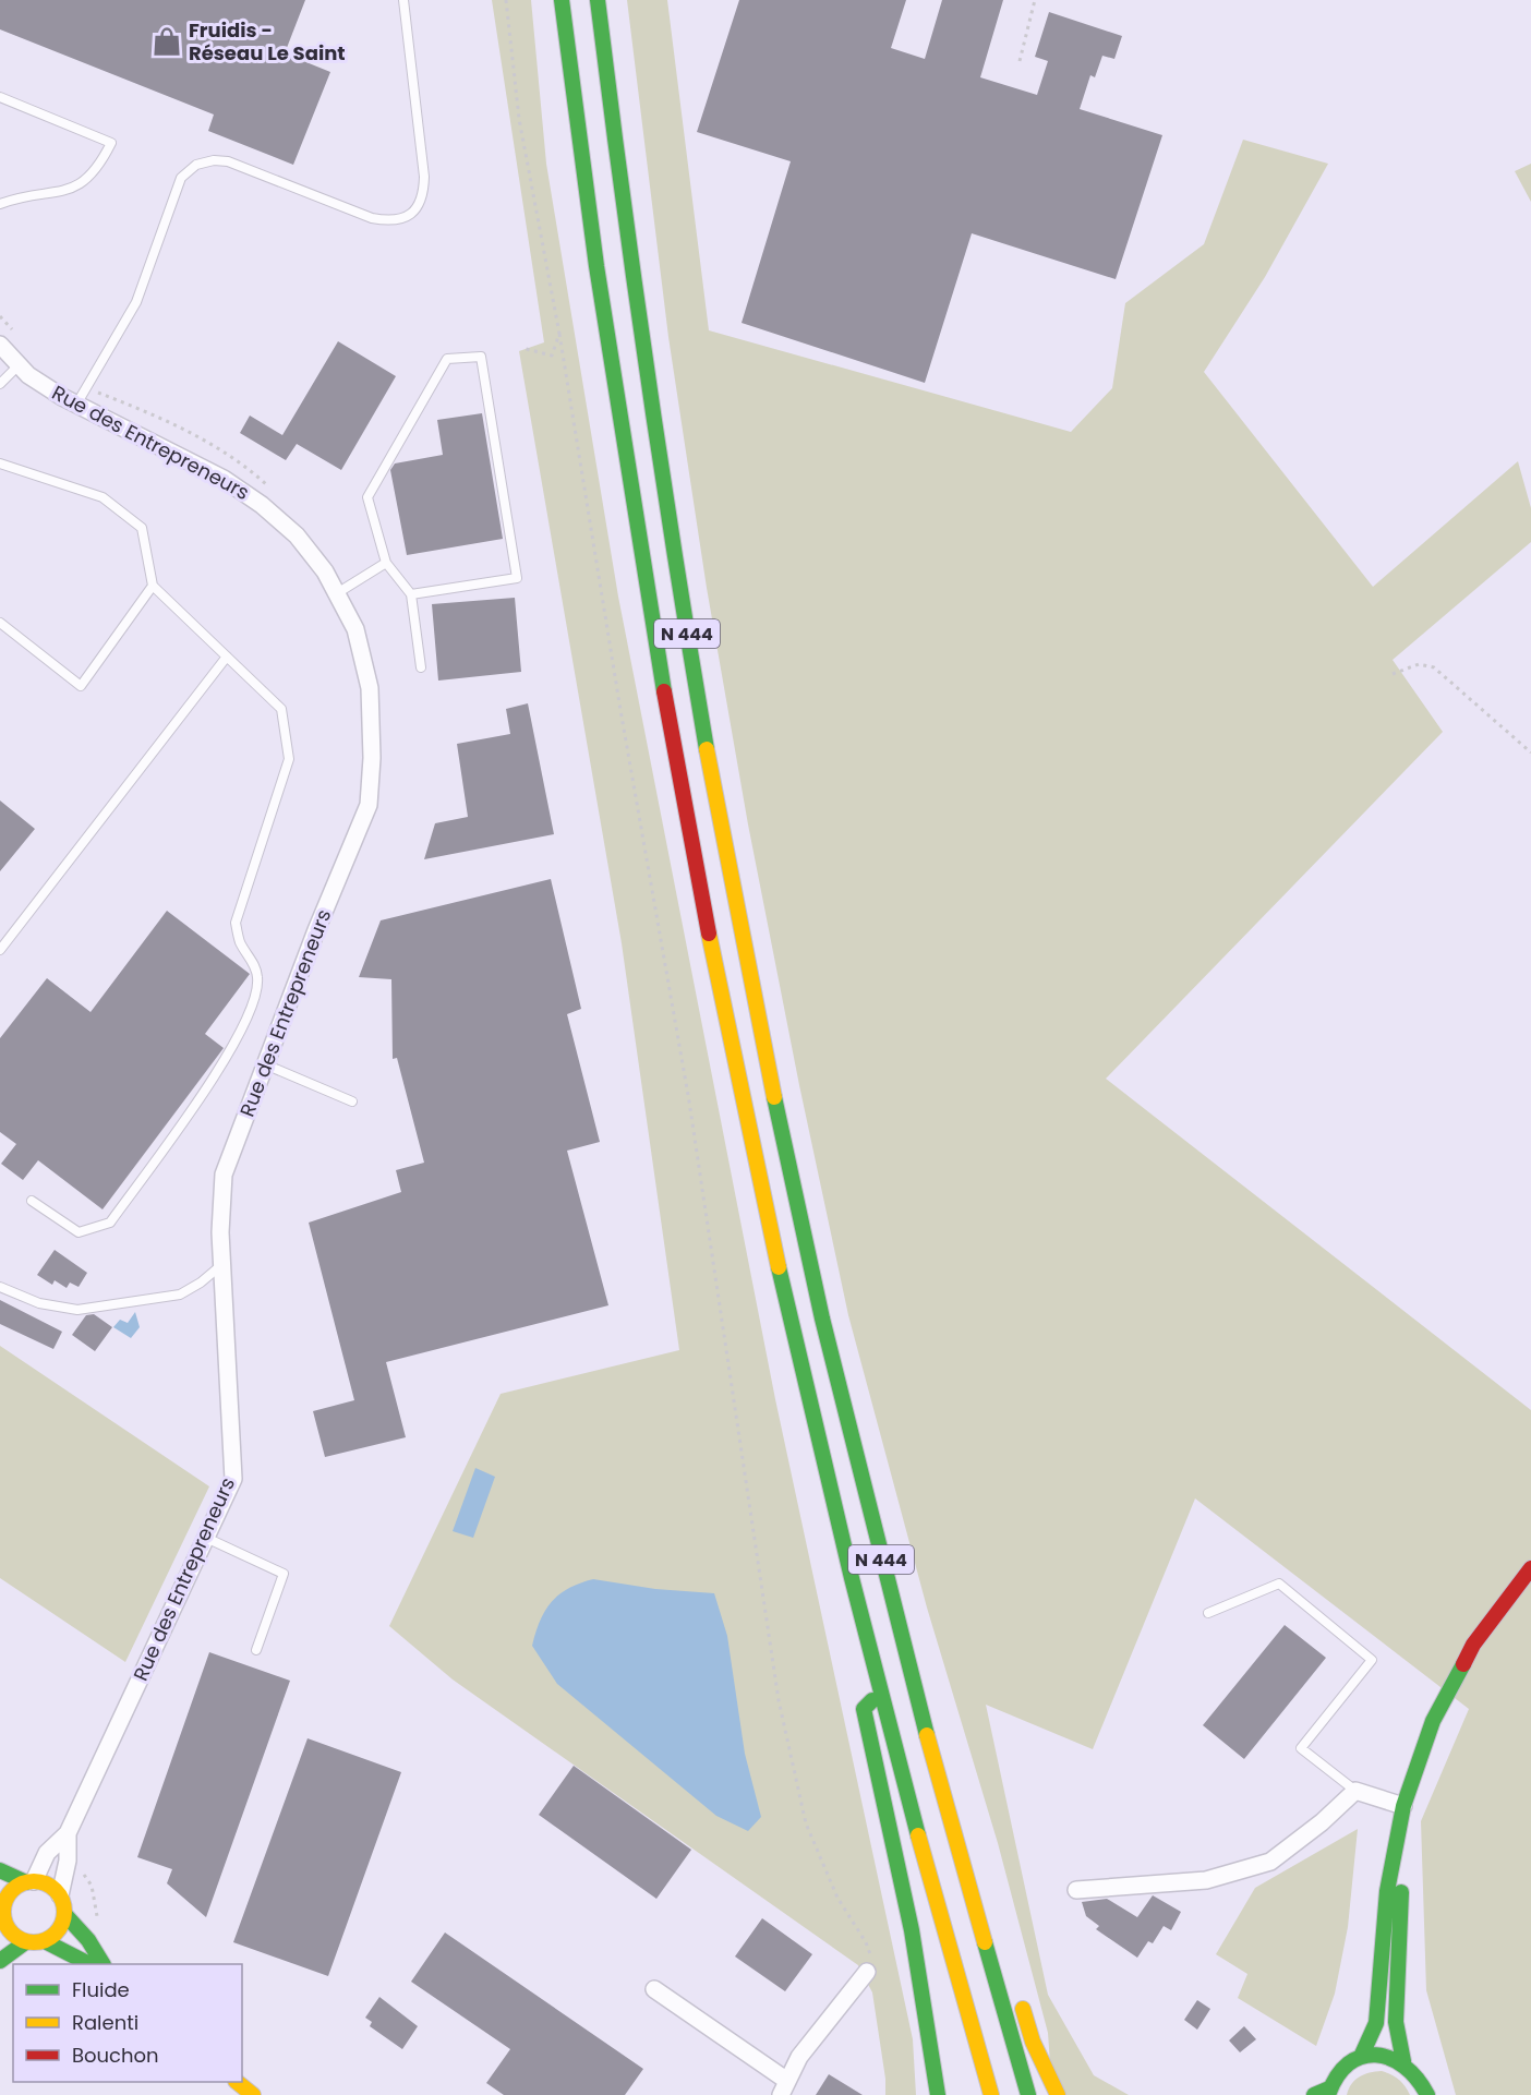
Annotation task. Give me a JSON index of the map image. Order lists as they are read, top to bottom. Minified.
{"streets":{"main road":["N 444"],"street":["Rue des Entrepreneurs"]},"places":{"shop":["Fruidis - Réseau Le Saint"]},"legend":["Fluide","Ralenti","Bouchon"]}
